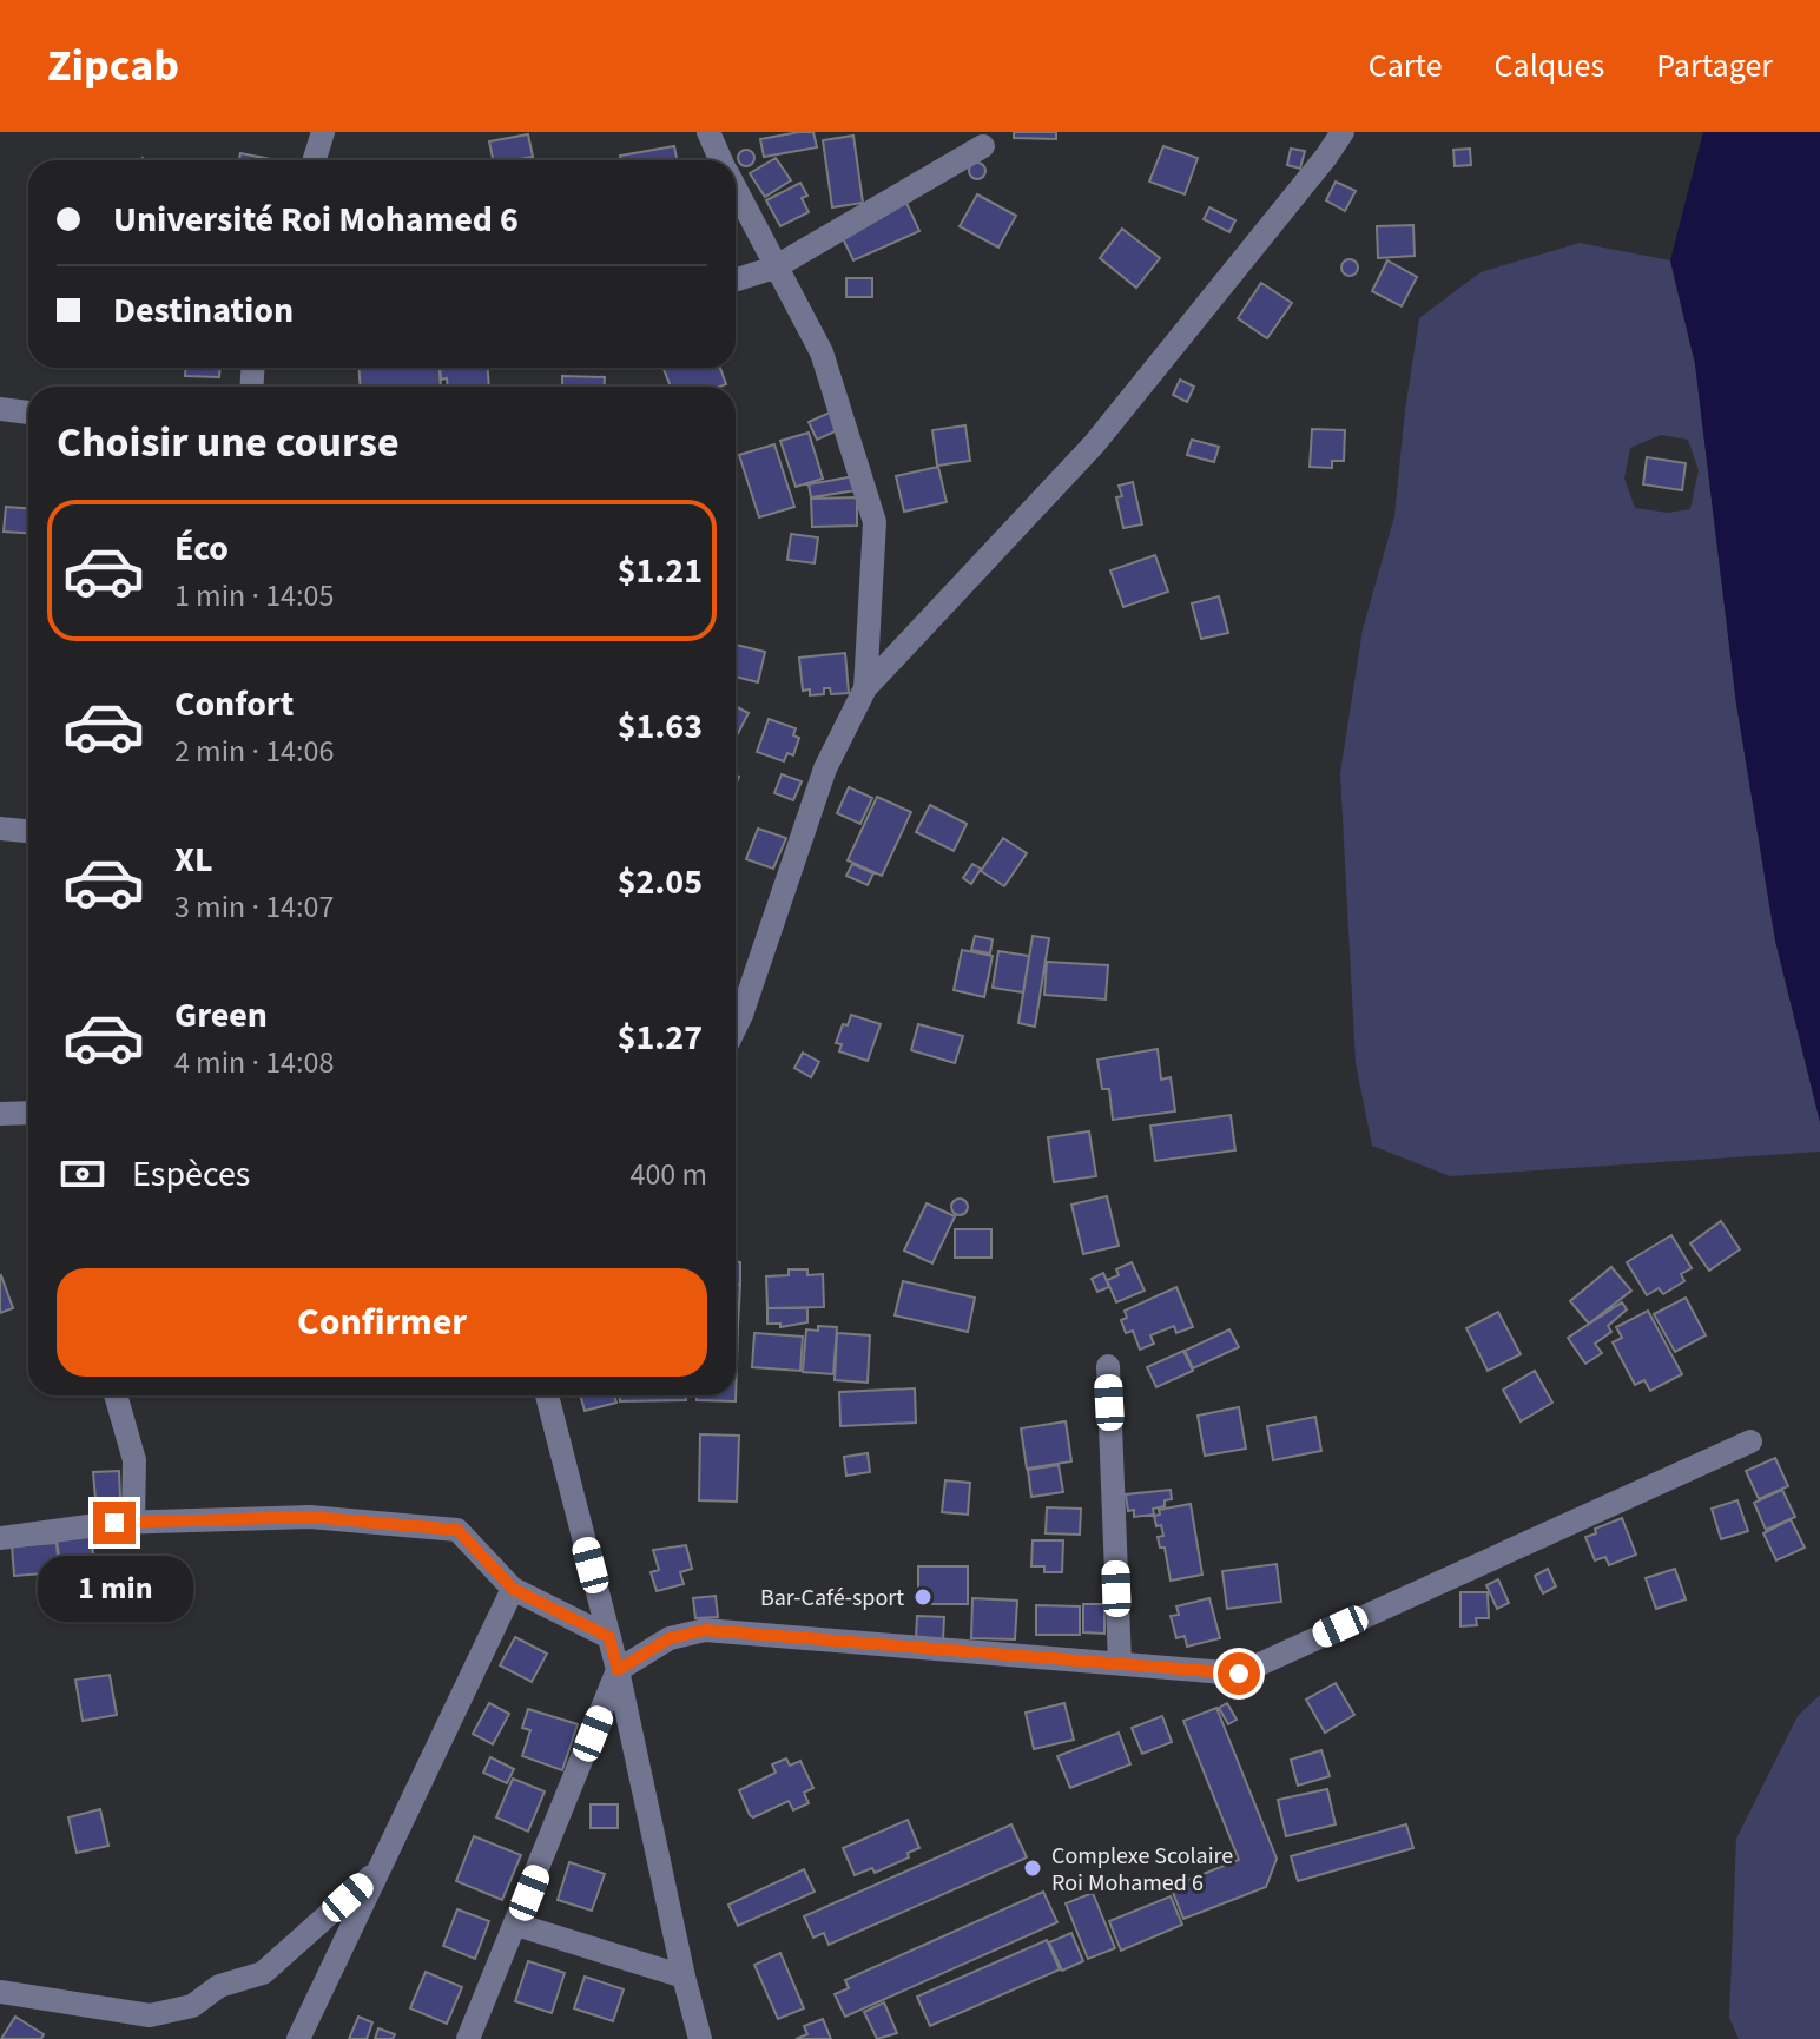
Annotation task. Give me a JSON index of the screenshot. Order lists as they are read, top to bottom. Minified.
{"places":["Bar-Café-sport","Complexe Scolaire Roi Mohamed 6"],"page":{"header":"Zipcab","nav":["Carte","Calques","Partager"],"banner":["Université Roi Mohamed 6","Destination"],"heading":"Choisir une course","list":[{"name":"Éco","note":"1 min · 14:05","value":"$1.21"},{"name":"Confort","note":"2 min · 14:06","value":"$1.63"},{"name":"XL","note":"3 min · 14:07","value":"$2.05"},{"name":"Green","note":"4 min · 14:08","value":"$1.27"}],"pay":["Espèces","400 m"],"buttons":"Confirmer","bubble":"1 min"}}
